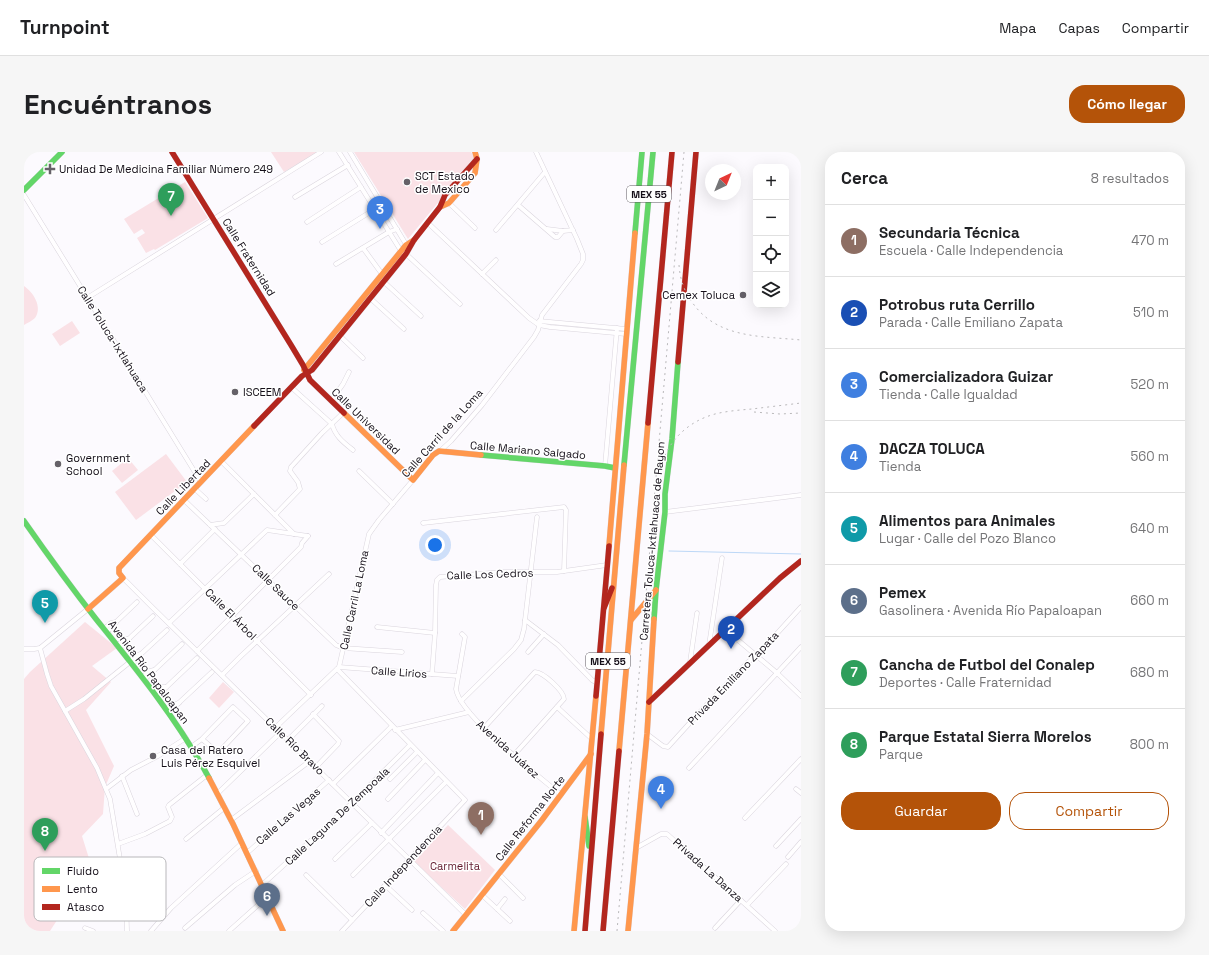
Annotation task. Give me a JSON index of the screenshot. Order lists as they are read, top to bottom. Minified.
{"streets":{"main road":["MEX 55","Calle Fraternidad","Calle Universidad","Calle Carril de la Loma","Calle Mariano Salgado","Calle Libertad","Carretera Toluca-Ixtlahuaca de Rayon","Avenida Río Papaloapan","Calle Reforma Norte"],"street":["Calle Toluca-Ixtlahuaca","Calle Los Cedros","Calle Sauce","Calle Carril La Loma","Calle El Árbol","Calle Lirios","Privada Emiliano Zapata","Calle Río Bravo","Avenida Juárez","Calle Las Vegas","Calle Laguna De Zempoala","Calle Independencia","Privada La Danza"]},"crossings":[["Calle Fraternidad","Calle Universidad"],["Calle Fraternidad","Calle Libertad"],["Calle Toluca-Ixtlahuaca","Calle Libertad"],["Calle Universidad","Calle Carril de la Loma"],["Calle Universidad","Calle Libertad"],["Calle Carril de la Loma","Calle Mariano Salgado"],["Calle Carril de la Loma","Calle Carril La Loma"],["Calle Libertad","Calle Sauce"],["Calle Libertad","Calle El Árbol"],["Calle Libertad","Calle Río Bravo"],["Carretera Toluca-Ixtlahuaca de Rayon","Privada Emiliano Zapata"],["Carretera Toluca-Ixtlahuaca de Rayon","Privada La Danza"],["Calle Los Cedros","Calle Lirios"],["Calle Sauce","Calle Carril La Loma"],["Calle Carril La Loma","Calle Lirios"],["Avenida Río Papaloapan","Calle Las Vegas"],["Avenida Río Papaloapan","Calle Laguna De Zempoala"],["Calle Lirios","Avenida Juárez"],["Calle Río Bravo","Calle Las Vegas"],["Calle Río Bravo","Calle Laguna De Zempoala"],["Calle Río Bravo","Calle Reforma Norte"],["Calle Río Bravo","Calle Independencia"],["Avenida Juárez","Calle Reforma Norte"]],"parks":["Carmelita"],"places":{"health":["Unidad De Medicina Familiar Número 249"],"other":["SCT Estado de Mexico","Cemex Toluca","ISCEEM","Government School","Casa del Ratero Luis Pérez Esquivel"]},"legend":["Fluido","Lento","Atasco"],"north":"top right","page":{"header":"Turnpoint","nav":["Mapa","Capas","Compartir"],"buttons":["Cómo llegar",["Guardar","Compartir"]],"title":"Encuéntranos","heading":["Cerca","8 resultados"],"map_buttons":["+","−"],"pins":["7","3","5","2","4","1","8","6"],"list":[{"mark":"1","name":"Secundaria Técnica","note":"Escuela · Calle Independencia","value":"470 m"},{"mark":"2","name":"Potrobus ruta Cerrillo","note":"Parada · Calle Emiliano Zapata","value":"510 m"},{"mark":"3","name":"Comercializadora Guizar","note":"Tienda · Calle Igualdad","value":"520 m"},{"mark":"4","name":"DACZA TOLUCA","note":"Tienda","value":"560 m"},{"mark":"5","name":"Alimentos para Animales","note":"Lugar · Calle del Pozo Blanco","value":"640 m"},{"mark":"6","name":"Pemex","note":"Gasolinera · Avenida Río Papaloapan","value":"660 m"},{"mark":"7","name":"Cancha de Futbol del Conalep","note":"Deportes · Calle Fraternidad","value":"680 m"},{"mark":"8","name":"Parque Estatal Sierra Morelos","note":"Parque","value":"800 m"}]}}
